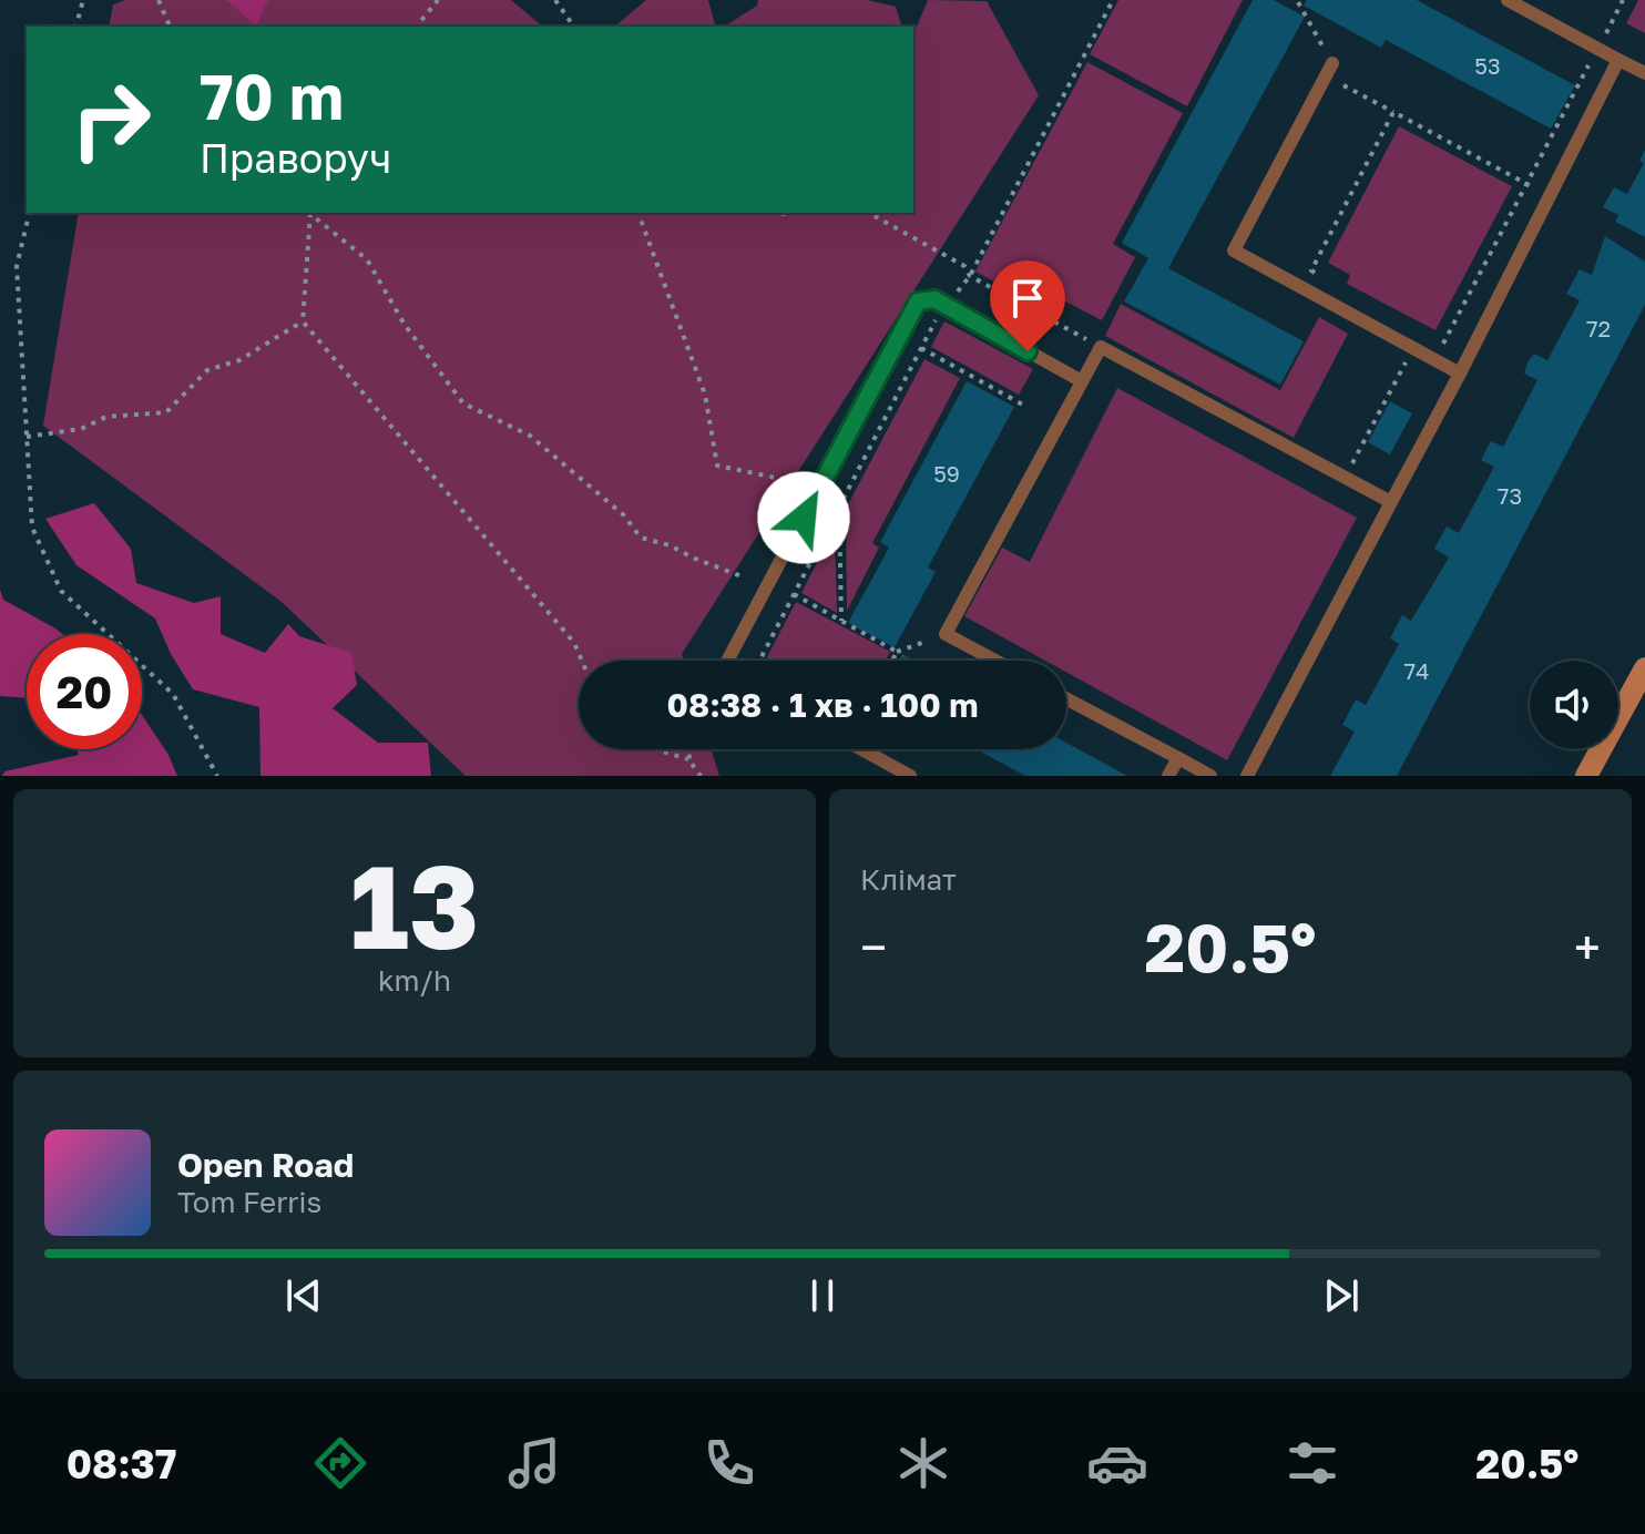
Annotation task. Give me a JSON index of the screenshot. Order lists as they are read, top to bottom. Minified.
{"house_numbers":["53","72","59","73","74"],"page":{"turn":["70 m","Праворуч"],"limit":"20","trip":"08:38 · 1 хв · 100 m","tile":[["13","km/h"],"Клімат"],"heat":["−","20.5°","+"],"song":["Open Road","Tom Ferris"],"tabs":["08:37","20.5°"]}}
